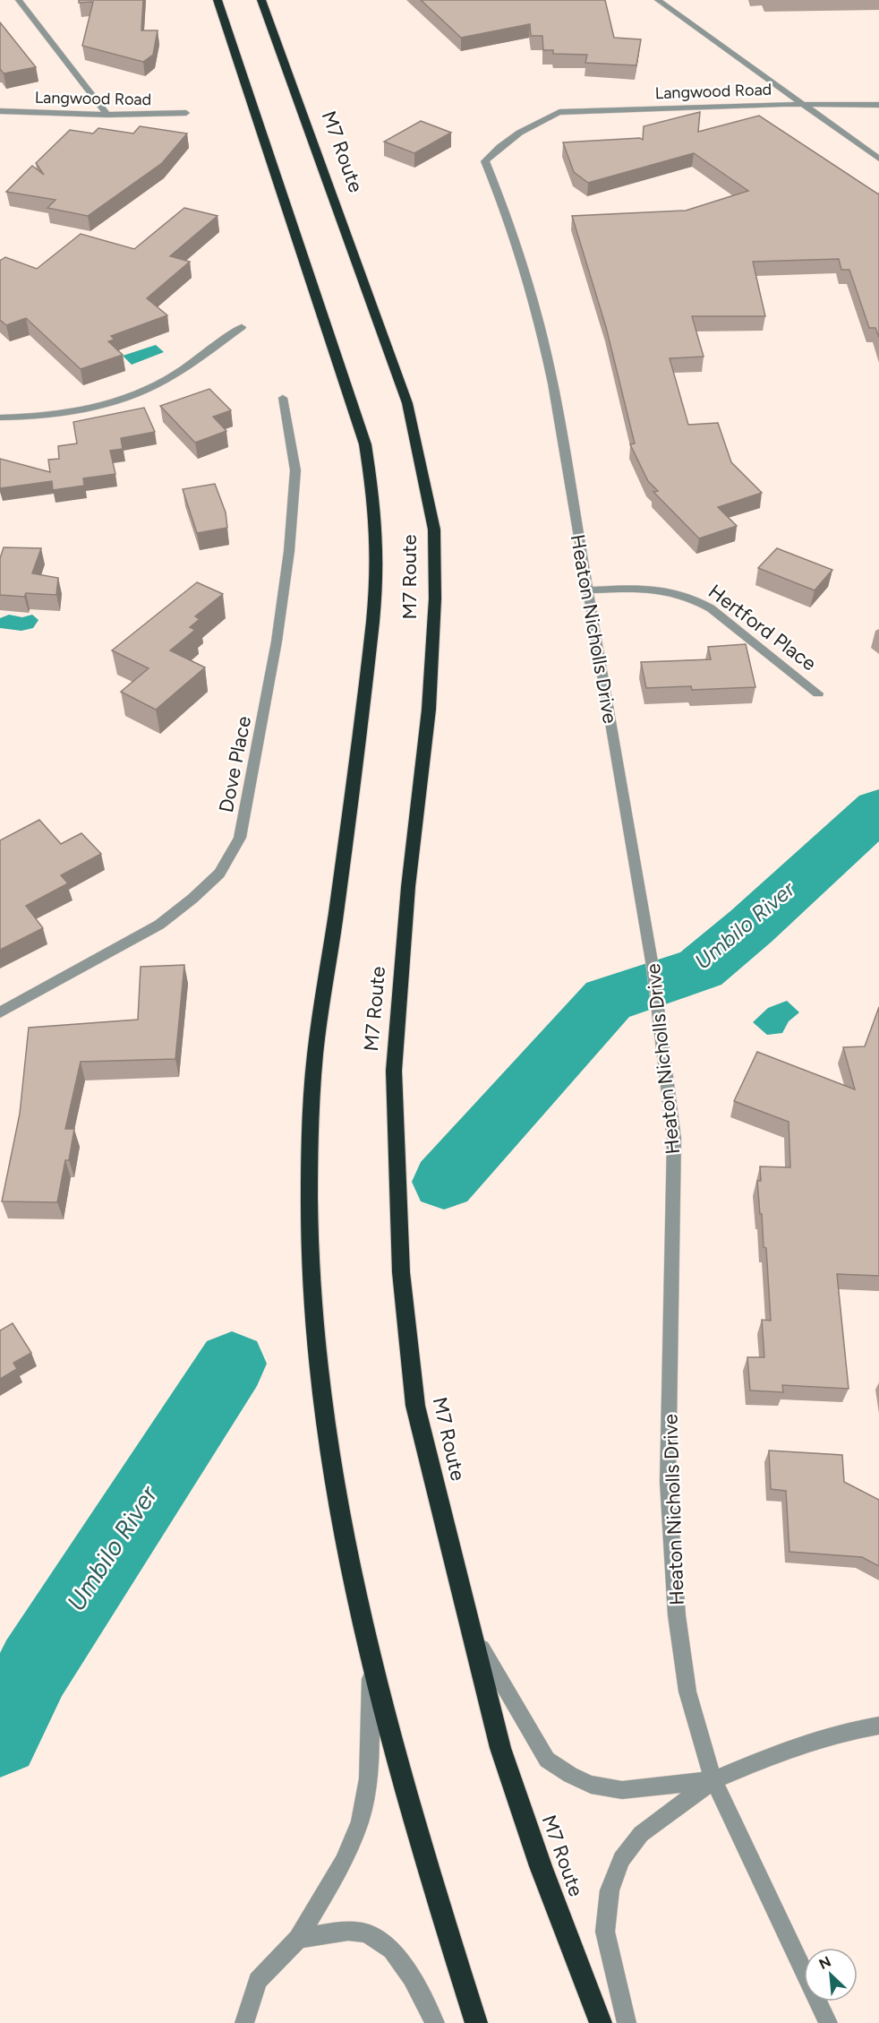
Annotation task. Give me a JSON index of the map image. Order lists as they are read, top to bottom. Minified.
{"streets":{"highway":["M7 Route"],"street":["Langwood Road","Hertford Place","Heaton Nicholls Drive","Dove Place"]},"crossings":[["Langwood Road","Heaton Nicholls Drive"],["Hertford Place","Heaton Nicholls Drive"]],"water":["Umbilo River"],"north":"top left"}
